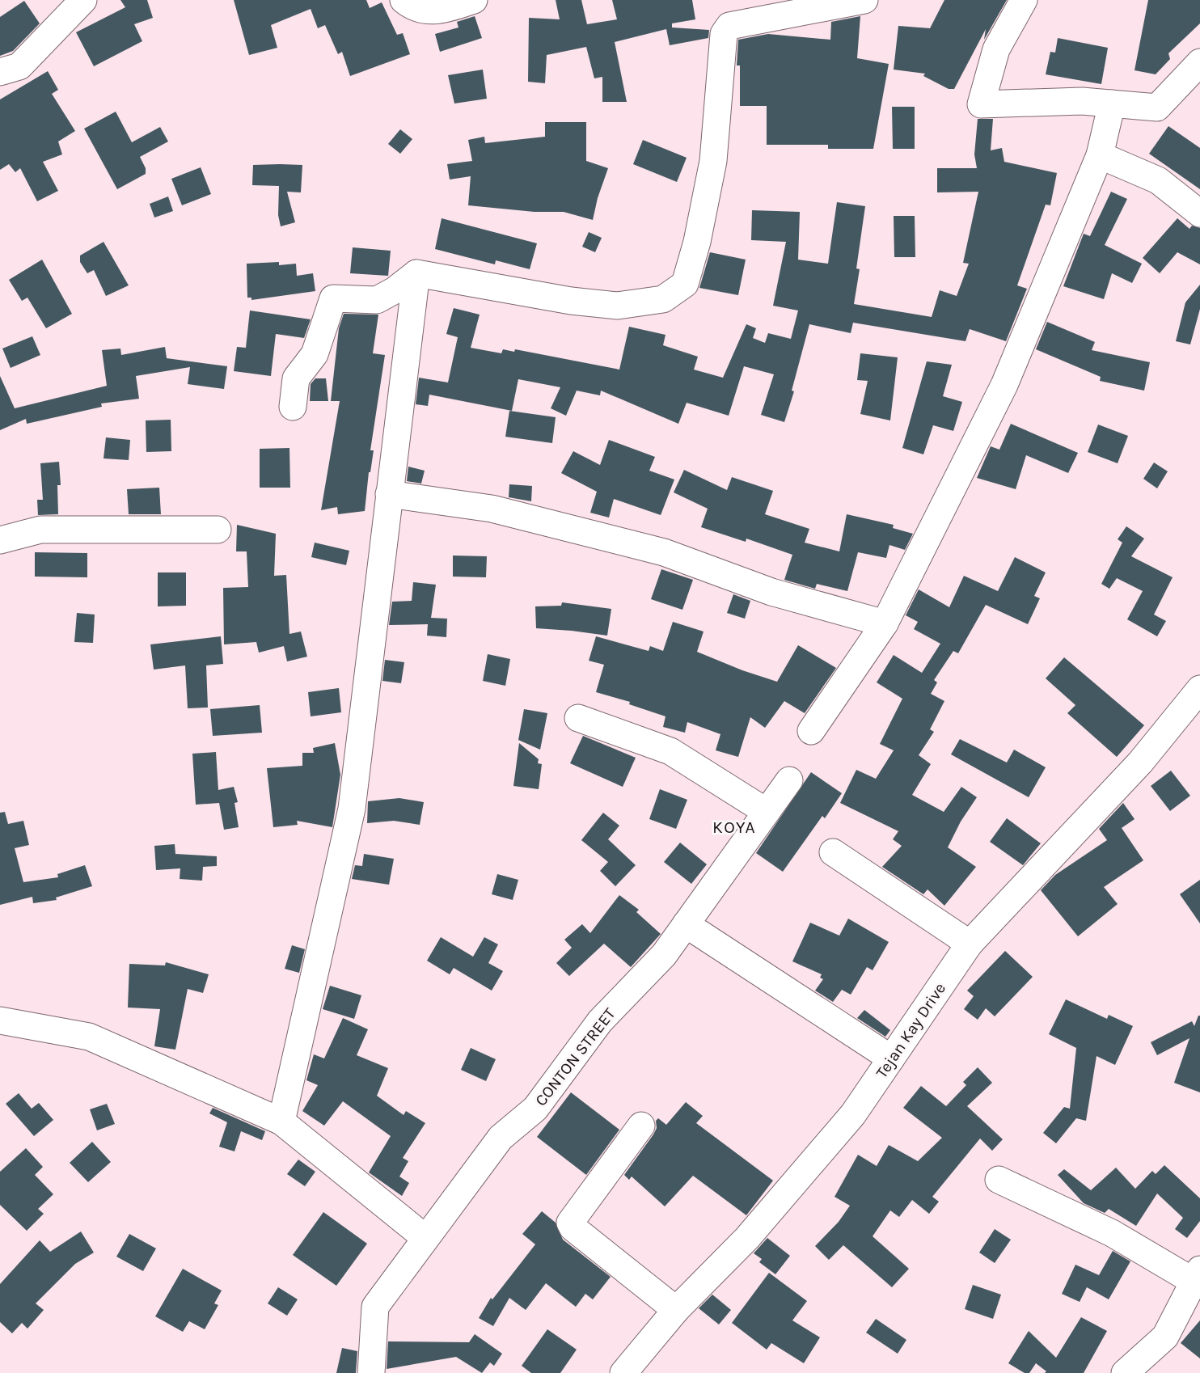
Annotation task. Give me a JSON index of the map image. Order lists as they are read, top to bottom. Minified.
{"streets":{"street":["Tejan Kay Drive","CONTON STREET"]},"districts":["KOYA"]}
